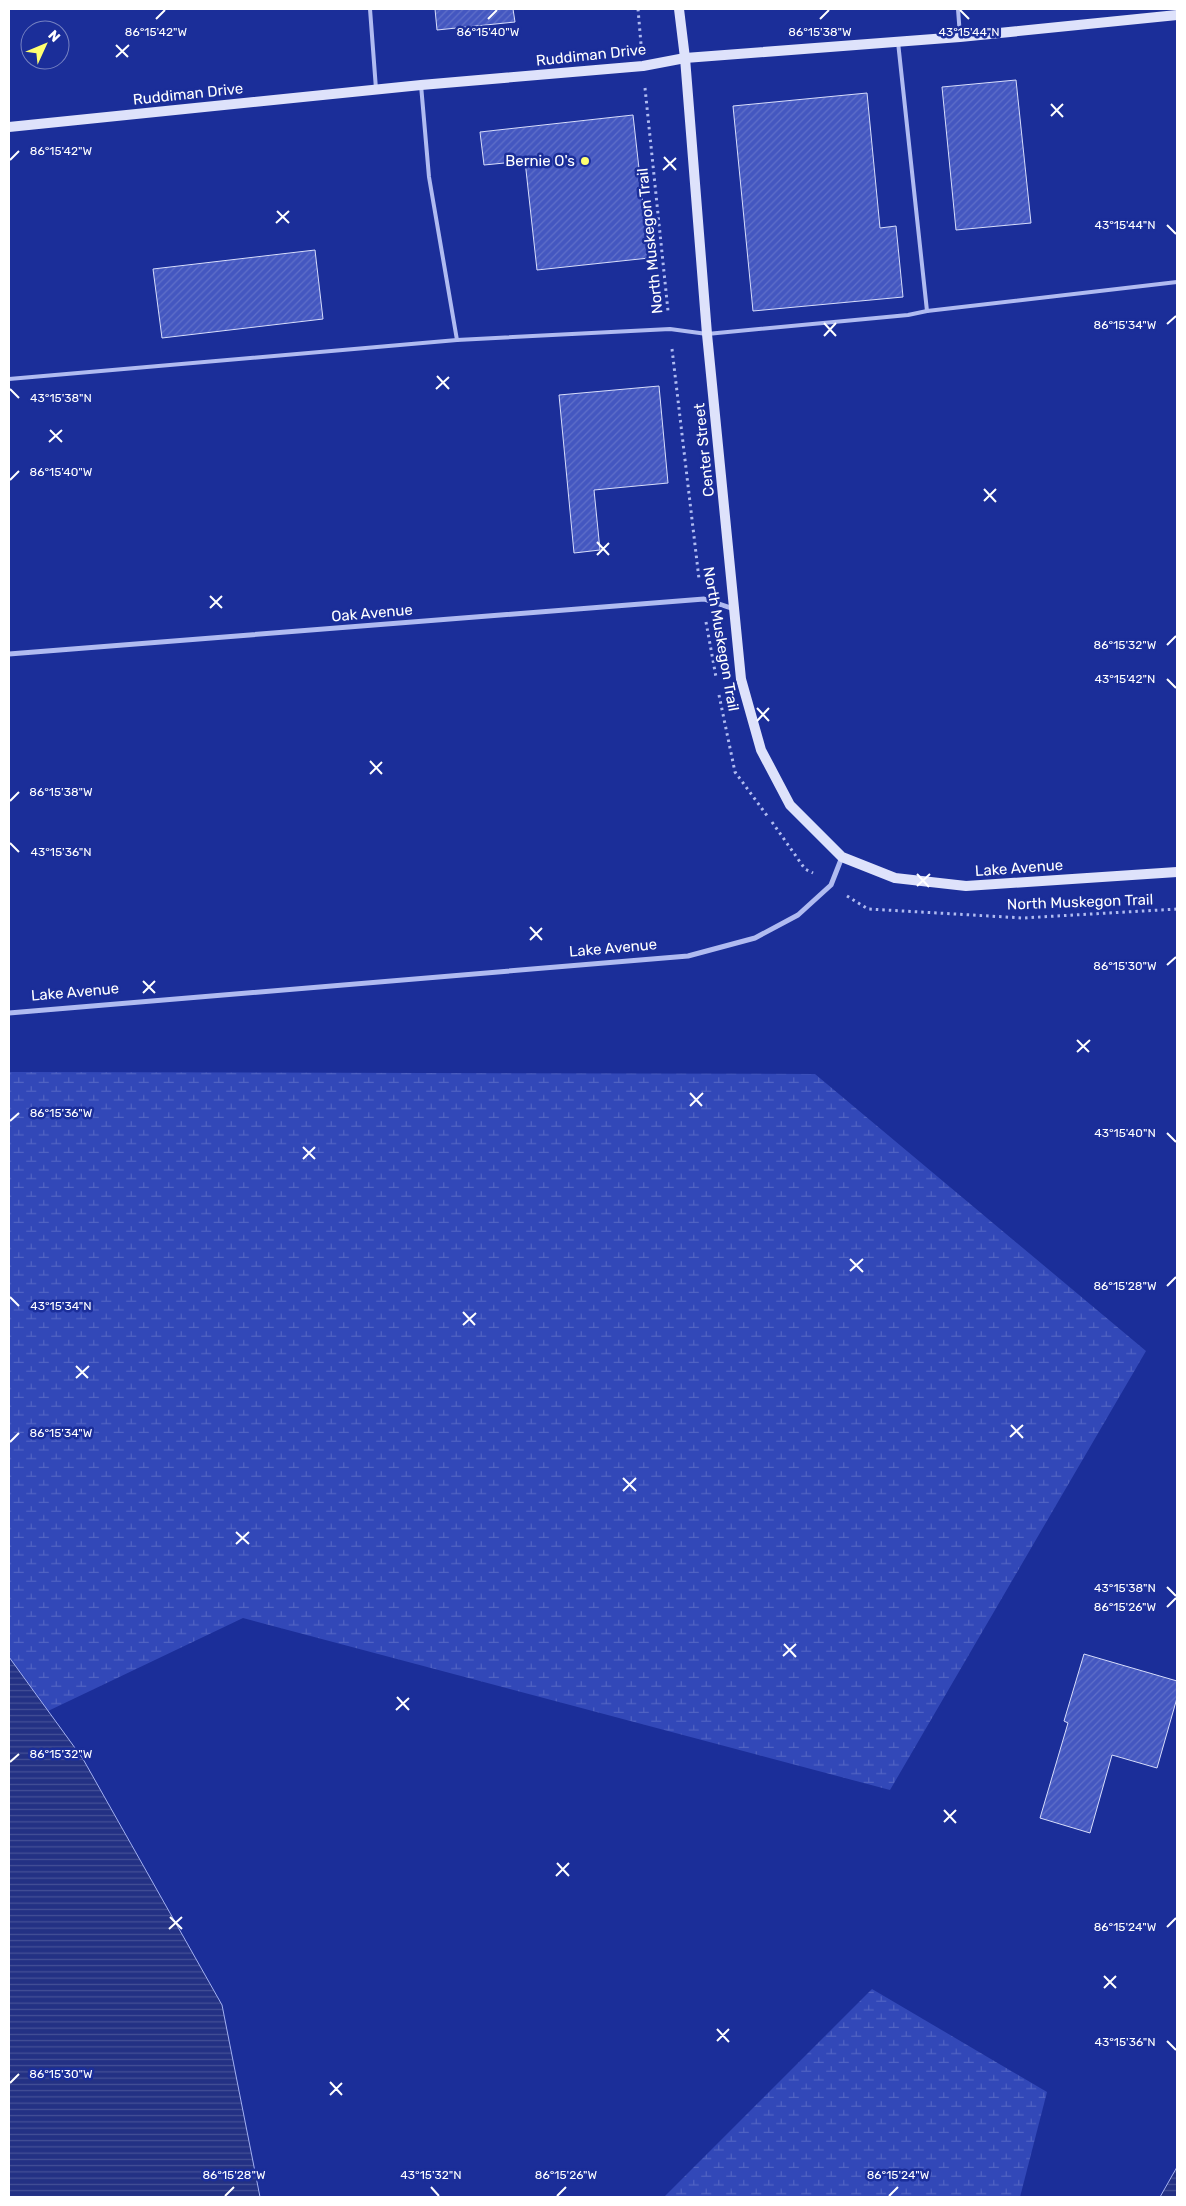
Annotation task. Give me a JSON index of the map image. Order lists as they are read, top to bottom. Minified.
{"streets":{"street":["Ruddiman Drive","Center Street","Oak Avenue","Lake Avenue"],"path":["North Muskegon Trail"]},"crossings":[["Ruddiman Drive","North Muskegon Trail"],["Ruddiman Drive","Center Street"],["North Muskegon Trail","Oak Avenue"],["North Muskegon Trail","Lake Avenue"],["Center Street","Oak Avenue"],["Center Street","Lake Avenue"]],"places":["Bernie O's"],"north":"top right","coordinates":["86°15'42\"W","86°15'40\"W","86°15'38\"W","43°15'44\"N","86°15'34\"W","43°15'38\"N","86°15'32\"W","43°15'42\"N","43°15'36\"N","86°15'30\"W","86°15'36\"W","43°15'40\"N","86°15'28\"W","43°15'34\"N","86°15'26\"W","86°15'24\"W","43°15'32\"N"]}
